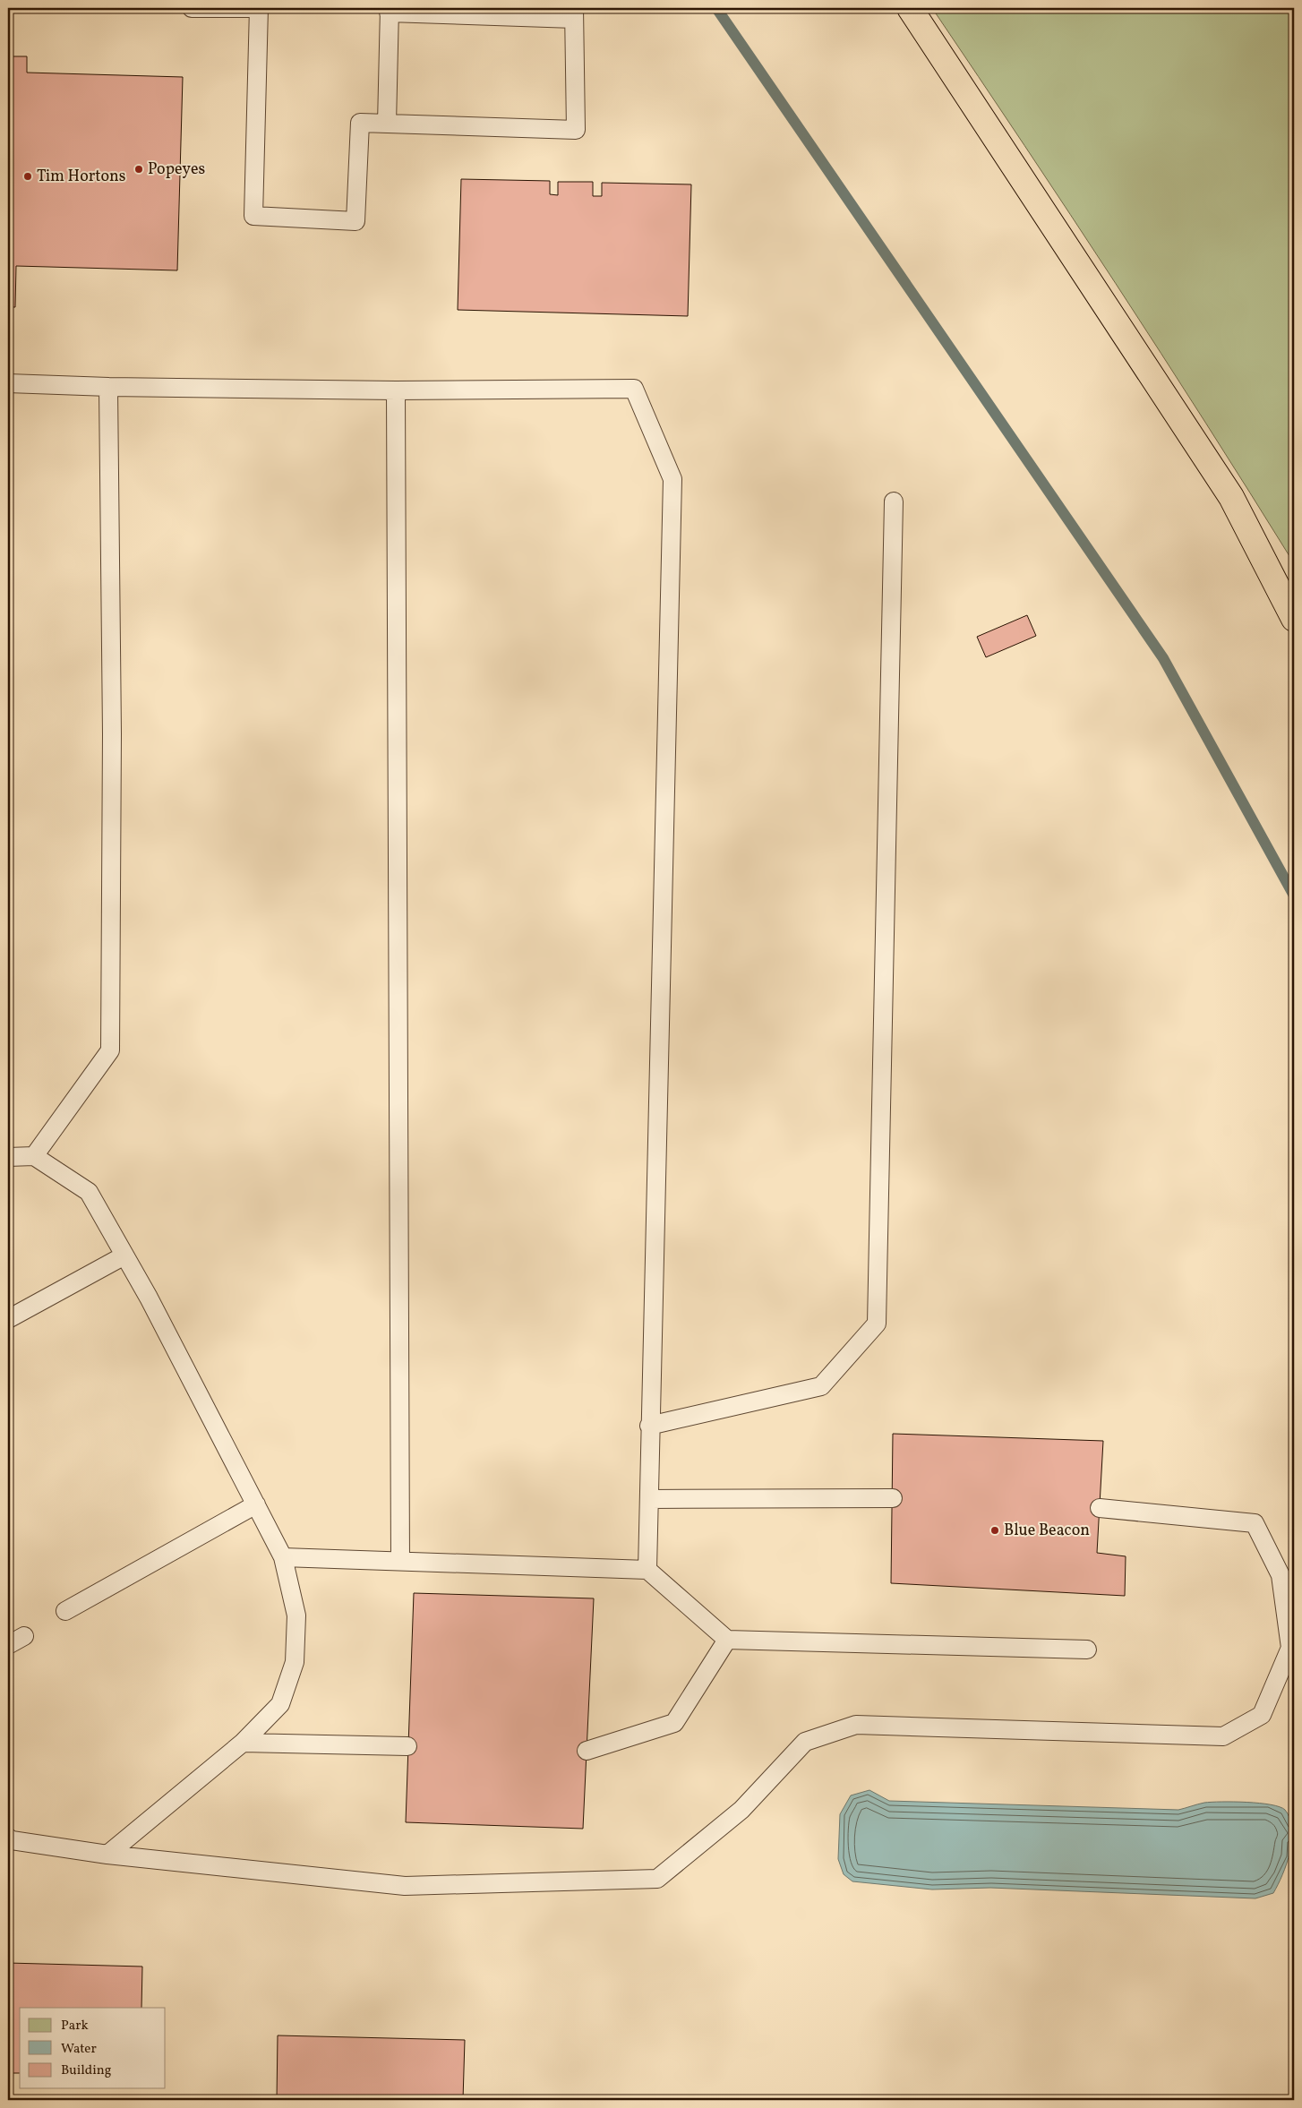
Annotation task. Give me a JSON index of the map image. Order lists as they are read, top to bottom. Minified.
{"places":["Popeyes","Tim Hortons","Blue Beacon"],"legend":["Park","Water","Building"]}
